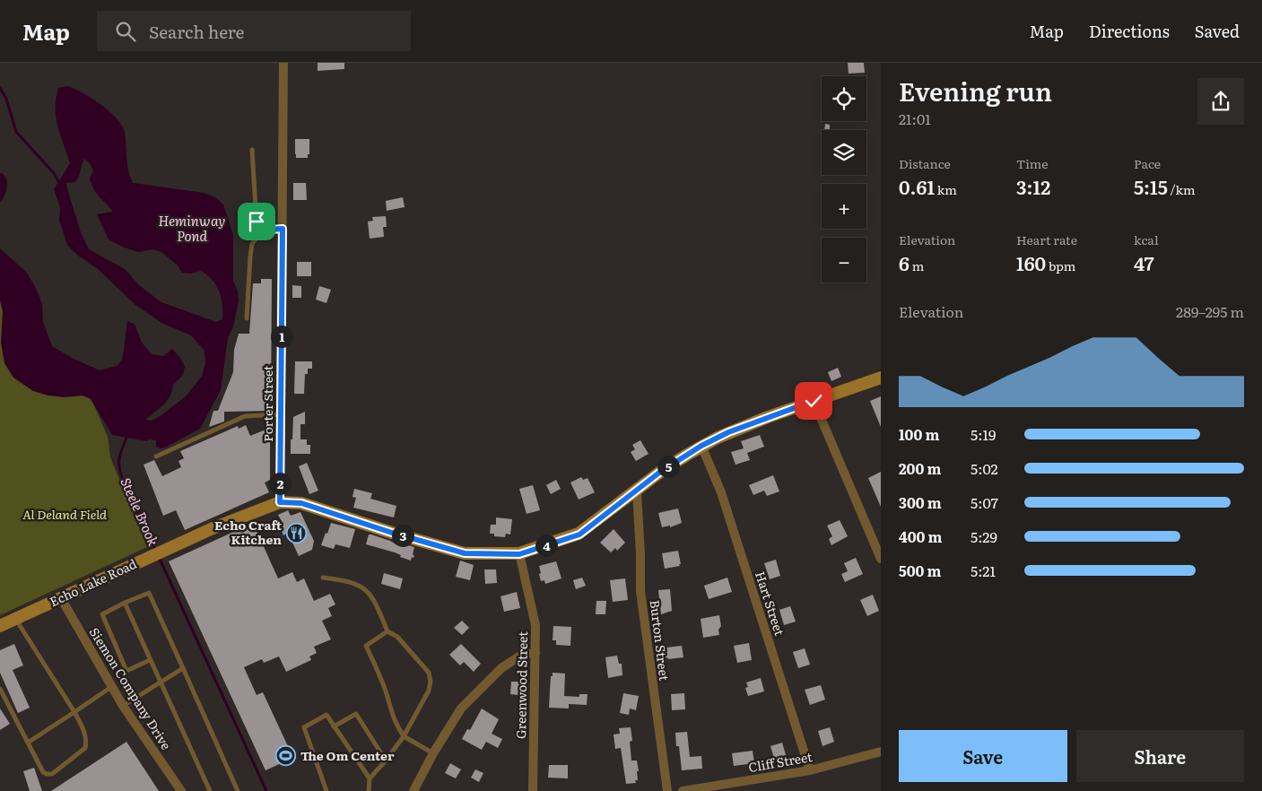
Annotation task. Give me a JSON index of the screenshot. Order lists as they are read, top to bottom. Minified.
{"streets":{"main road":["Echo Lake Road"],"street":["Porter Street","Hart Street","Burton Street","Greenwood Street","Siemon Company Drive","Cliff Street"]},"crossings":[["Porter Street","Echo Lake Road"],["Echo Lake Road","Hart Street"],["Echo Lake Road","Burton Street"],["Echo Lake Road","Greenwood Street"],["Echo Lake Road","Siemon Company Drive"],["Hart Street","Cliff Street"]],"water":["Heminway Pond","Steele Brook"],"parks":["Al Deland Field"],"places":{"restaurant":["Echo Craft Kitchen"],"sports":["The Om Center"]},"page":{"header":"Map","search":"Search here","nav":["Map","Directions","Saved"],"heading":["Evening run","21:01"],"map_buttons":["+","−"],"stats":[["Distance","0.61 km"],["Time","3:12"],["Pace","5:15 /km"],["Elevation","6 m"],["Heart rate","160 bpm"],["kcal","47"]],"chart":["Elevation","289–295 m"],"pins":["1","5","2","3","4"],"list":[{"name":"100 m","note":"5:19"},{"name":"200 m","note":"5:02"},{"name":"300 m","note":"5:07"},{"name":"400 m","note":"5:29"},{"name":"500 m","note":"5:21"}],"buttons":["Save","Share"]}}
